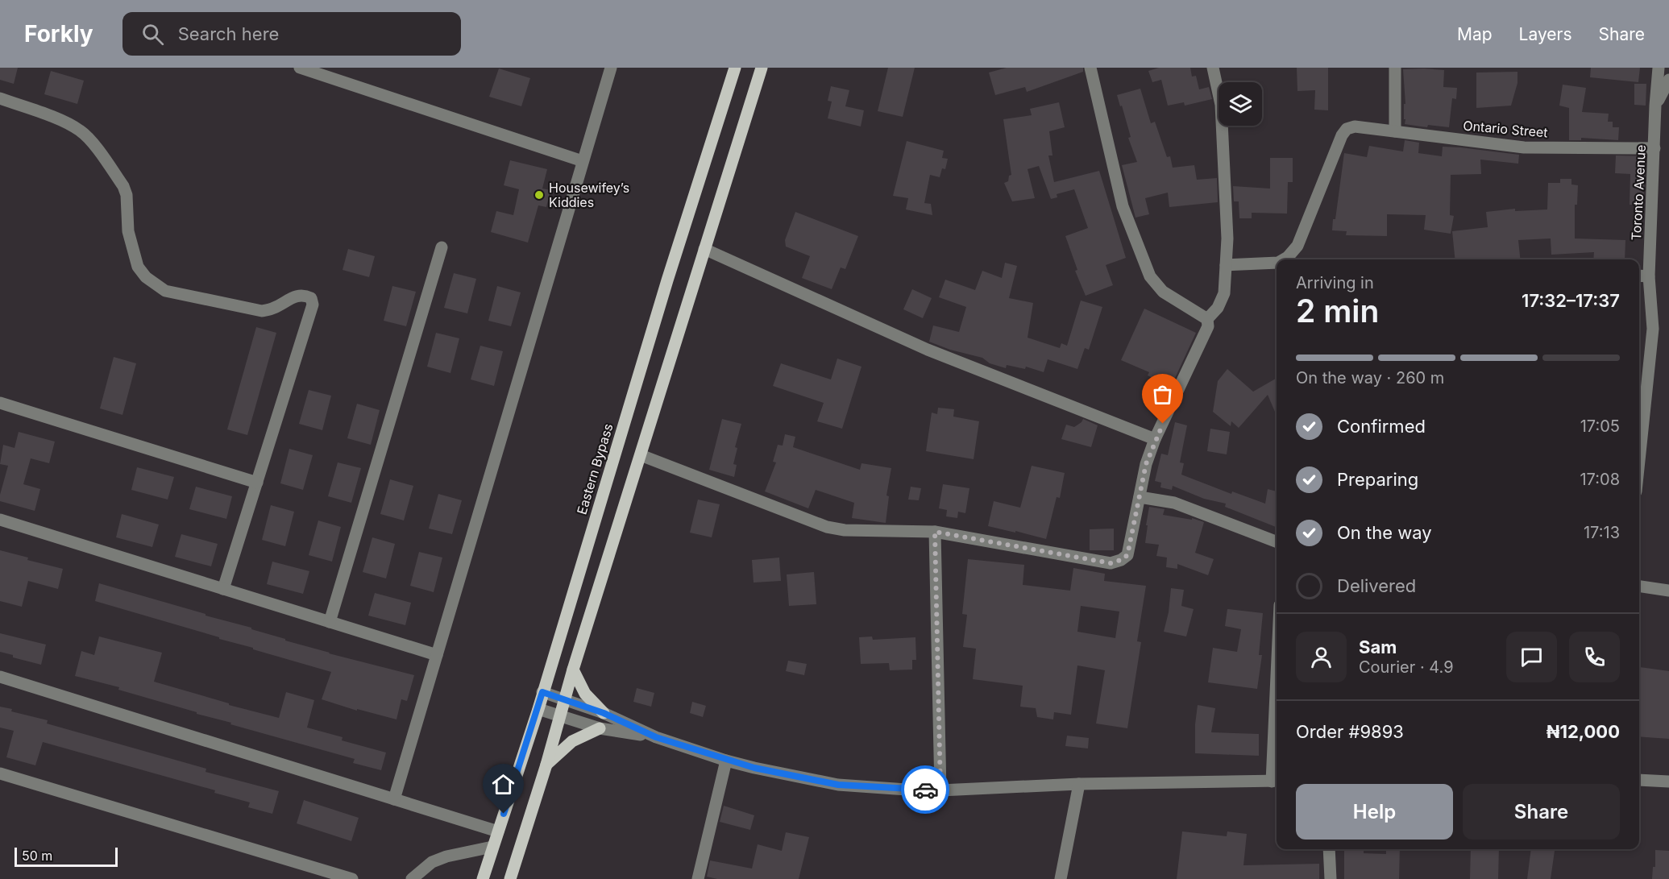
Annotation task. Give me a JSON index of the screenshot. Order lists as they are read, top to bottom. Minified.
{"streets":{"main road":["Eastern Bypass"],"street":["Ontario Street","Toronto Avenue"]},"crossings":[["Ontario Street","Toronto Avenue"]],"places":["Housewifey’s Kiddies"],"scale_bar":"50 m","page":{"header":"Forkly","search":"Search here","nav":["Map","Layers","Share"],"heading":["2 min","Arriving in","17:32–17:37"],"panel":["Sam","Courier · 4.9","Order #9893","₦12,000"],"bar":"On the way · 260 m","list":[["Confirmed","17:05"],["Preparing","17:08"],["On the way","17:13"],"Delivered"],"buttons":["Help","Share"],"scale":"50 m"}}
